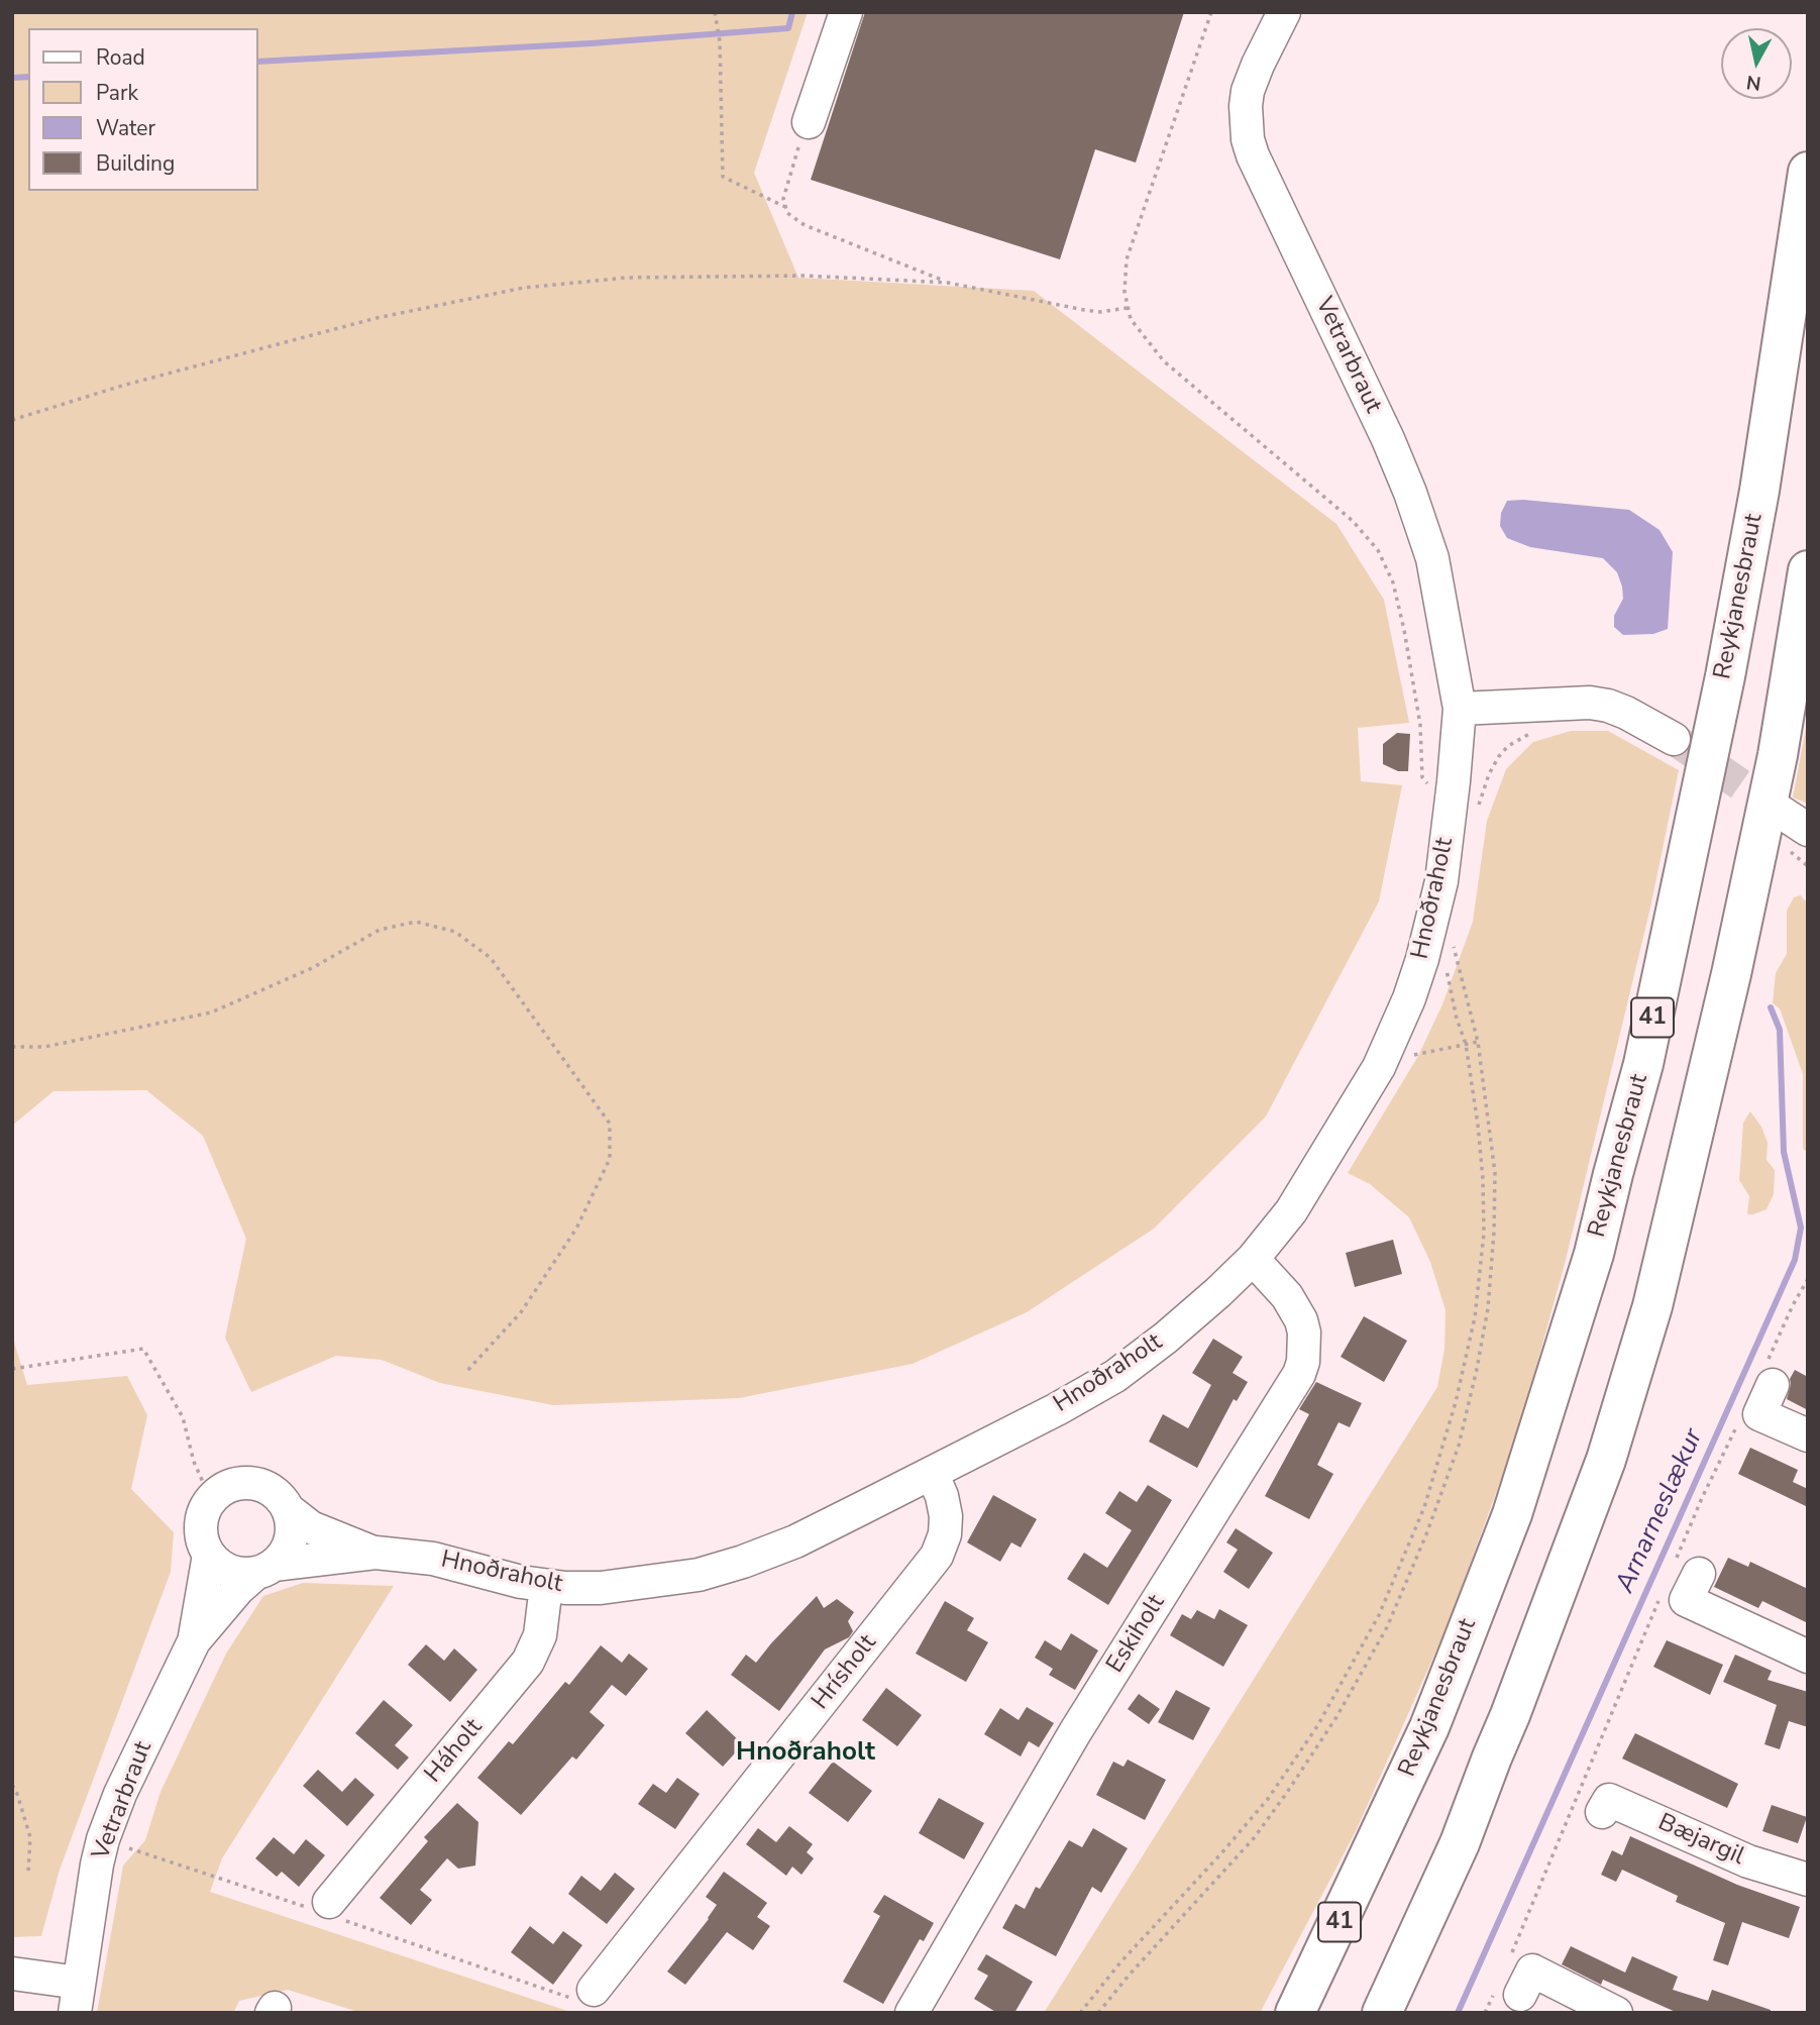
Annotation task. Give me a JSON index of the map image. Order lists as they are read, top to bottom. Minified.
{"streets":{"highway":["Reykjanesbraut","41"],"street":["Vetrarbraut","Hnoðraholt","Eskiholt","Hrísholt","Háholt","Bæjargil"]},"crossings":[["Vetrarbraut","Hnoðraholt"],["Hnoðraholt","Eskiholt"],["Hnoðraholt","Hrísholt"],["Hnoðraholt","Háholt"]],"districts":["Hnoðraholt"],"water":["Arnarneslækur"],"legend":["Road","Park","Water","Building"],"north":"bottom"}
